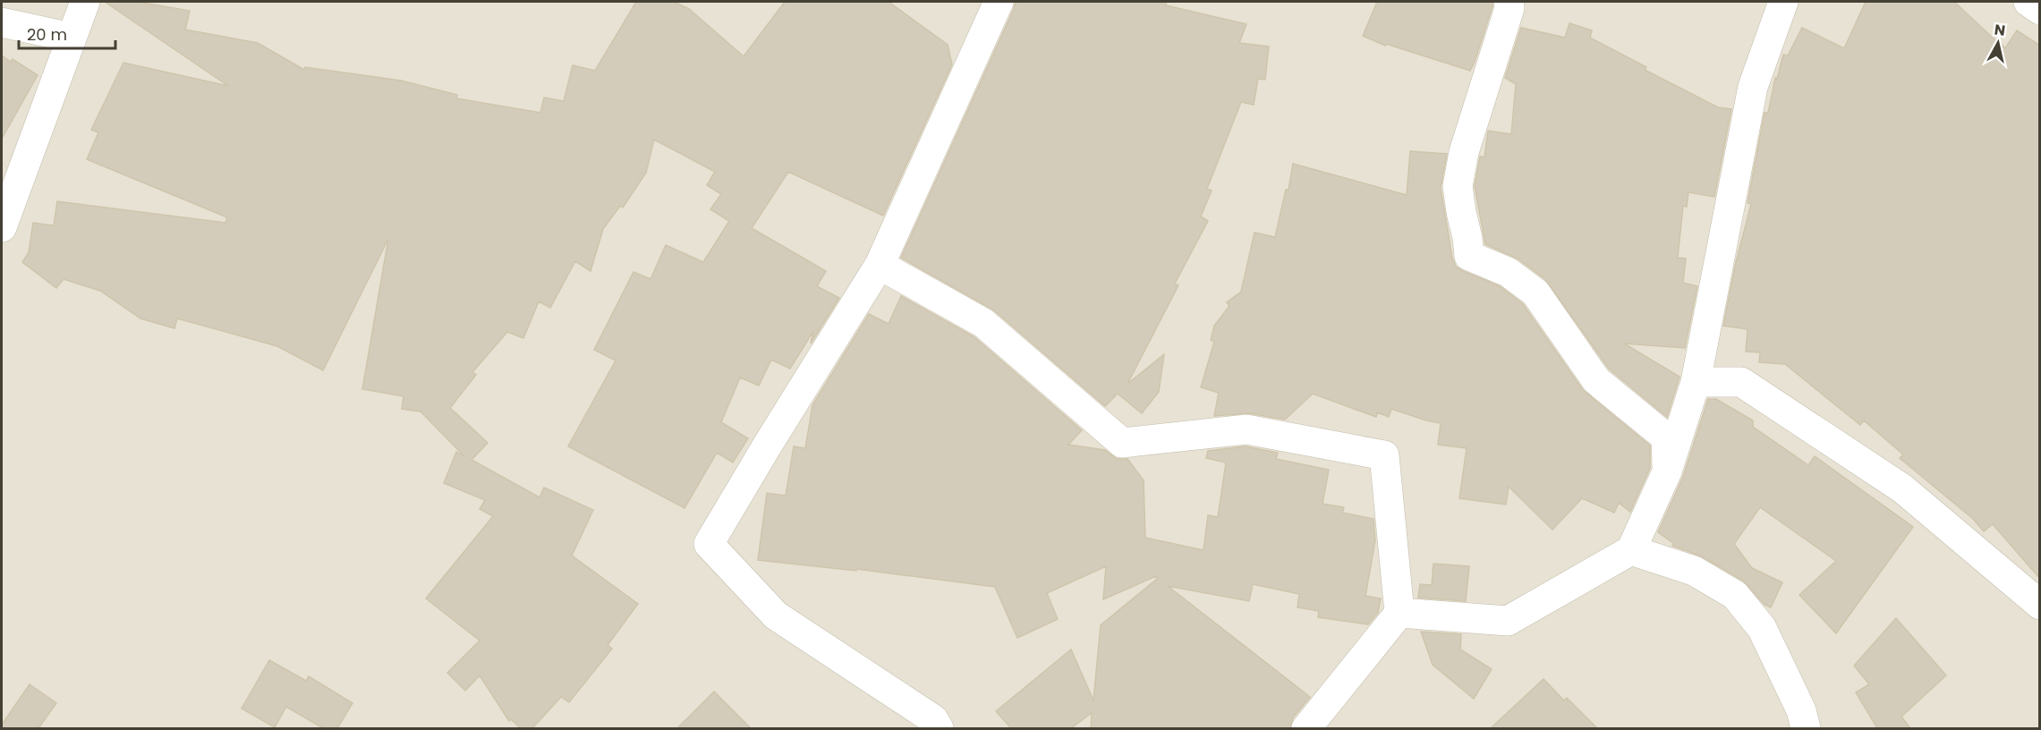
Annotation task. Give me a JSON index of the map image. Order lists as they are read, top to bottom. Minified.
{"scale_bar":"20 m","north":"top"}
